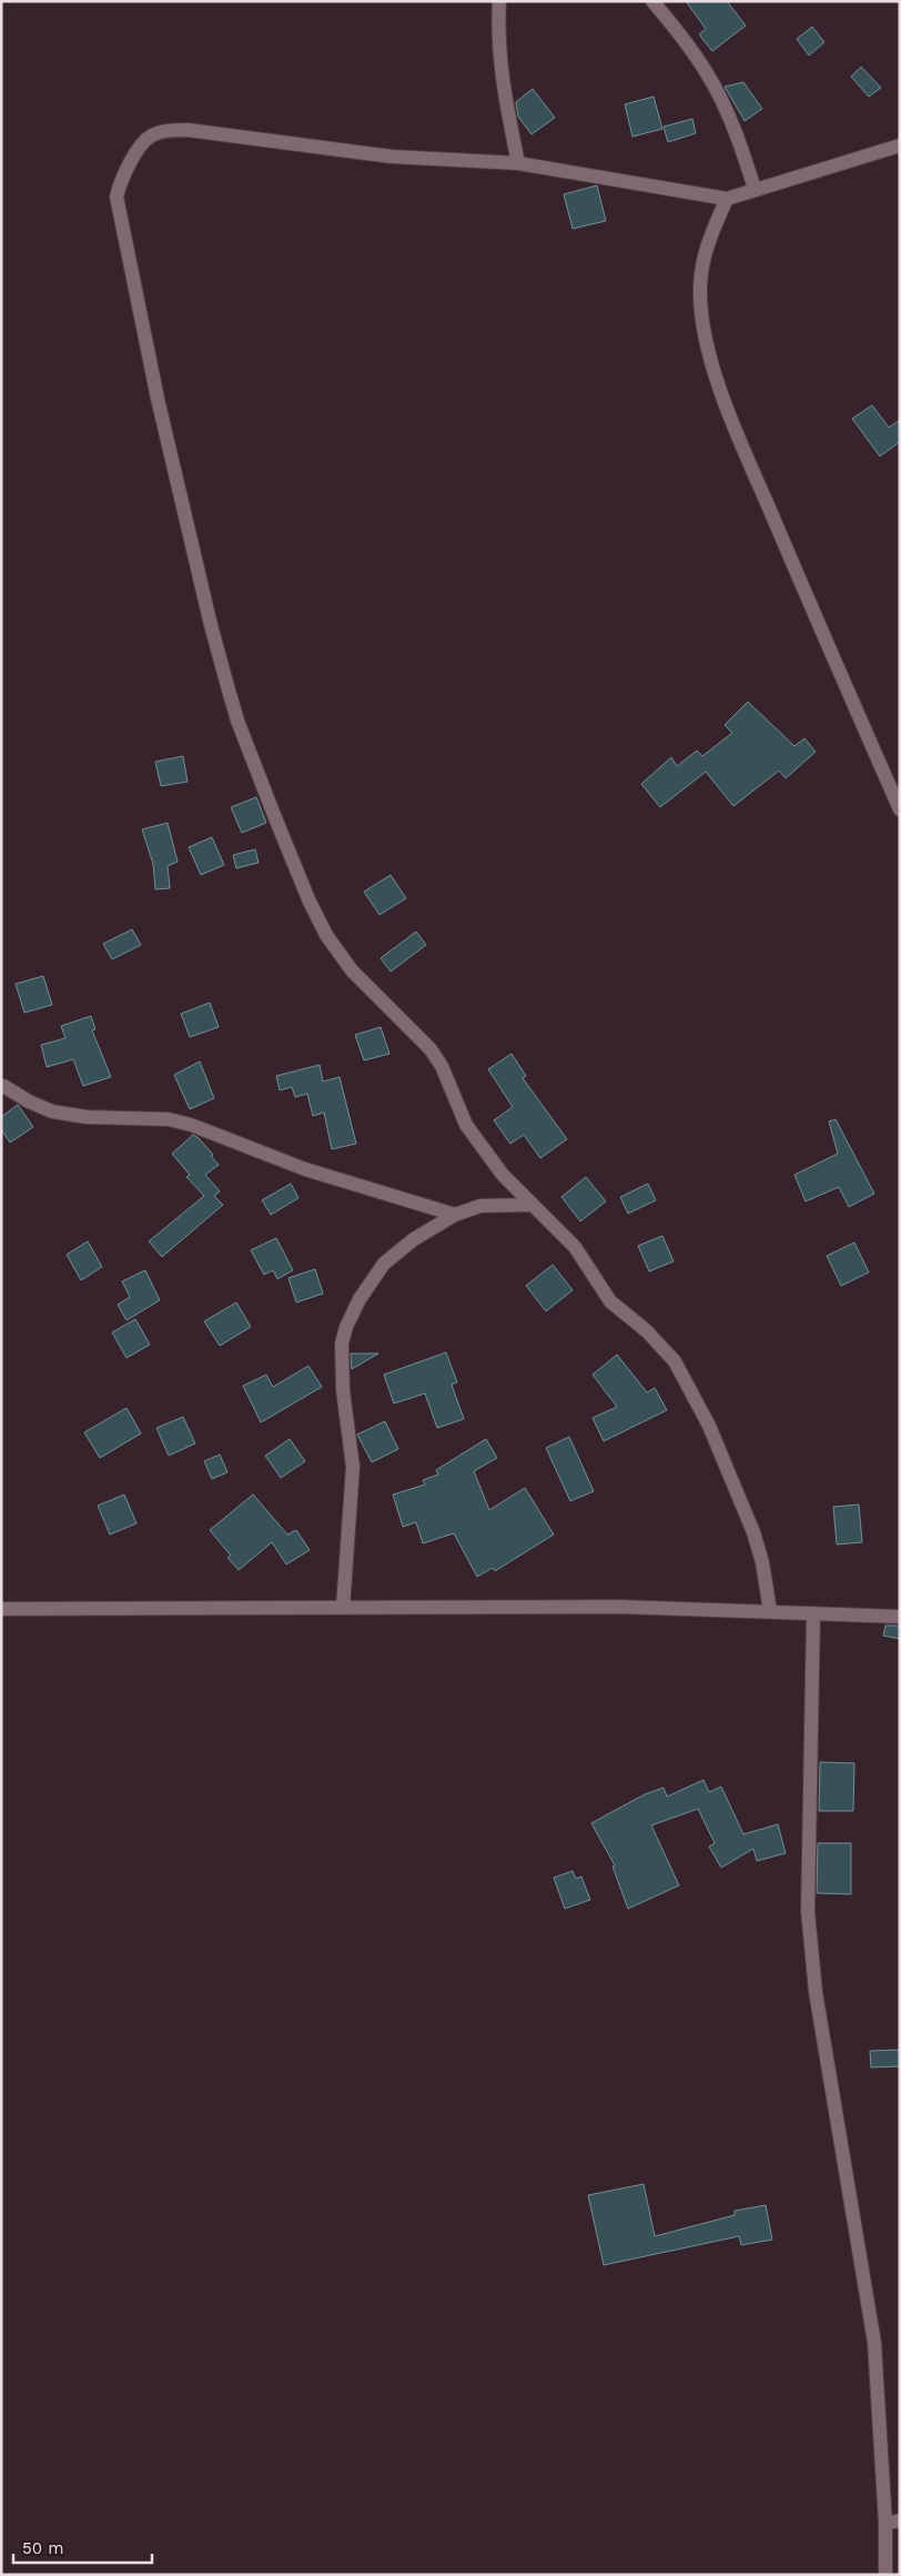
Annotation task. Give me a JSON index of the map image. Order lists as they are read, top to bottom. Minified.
{"scale_bar":"50 m"}
